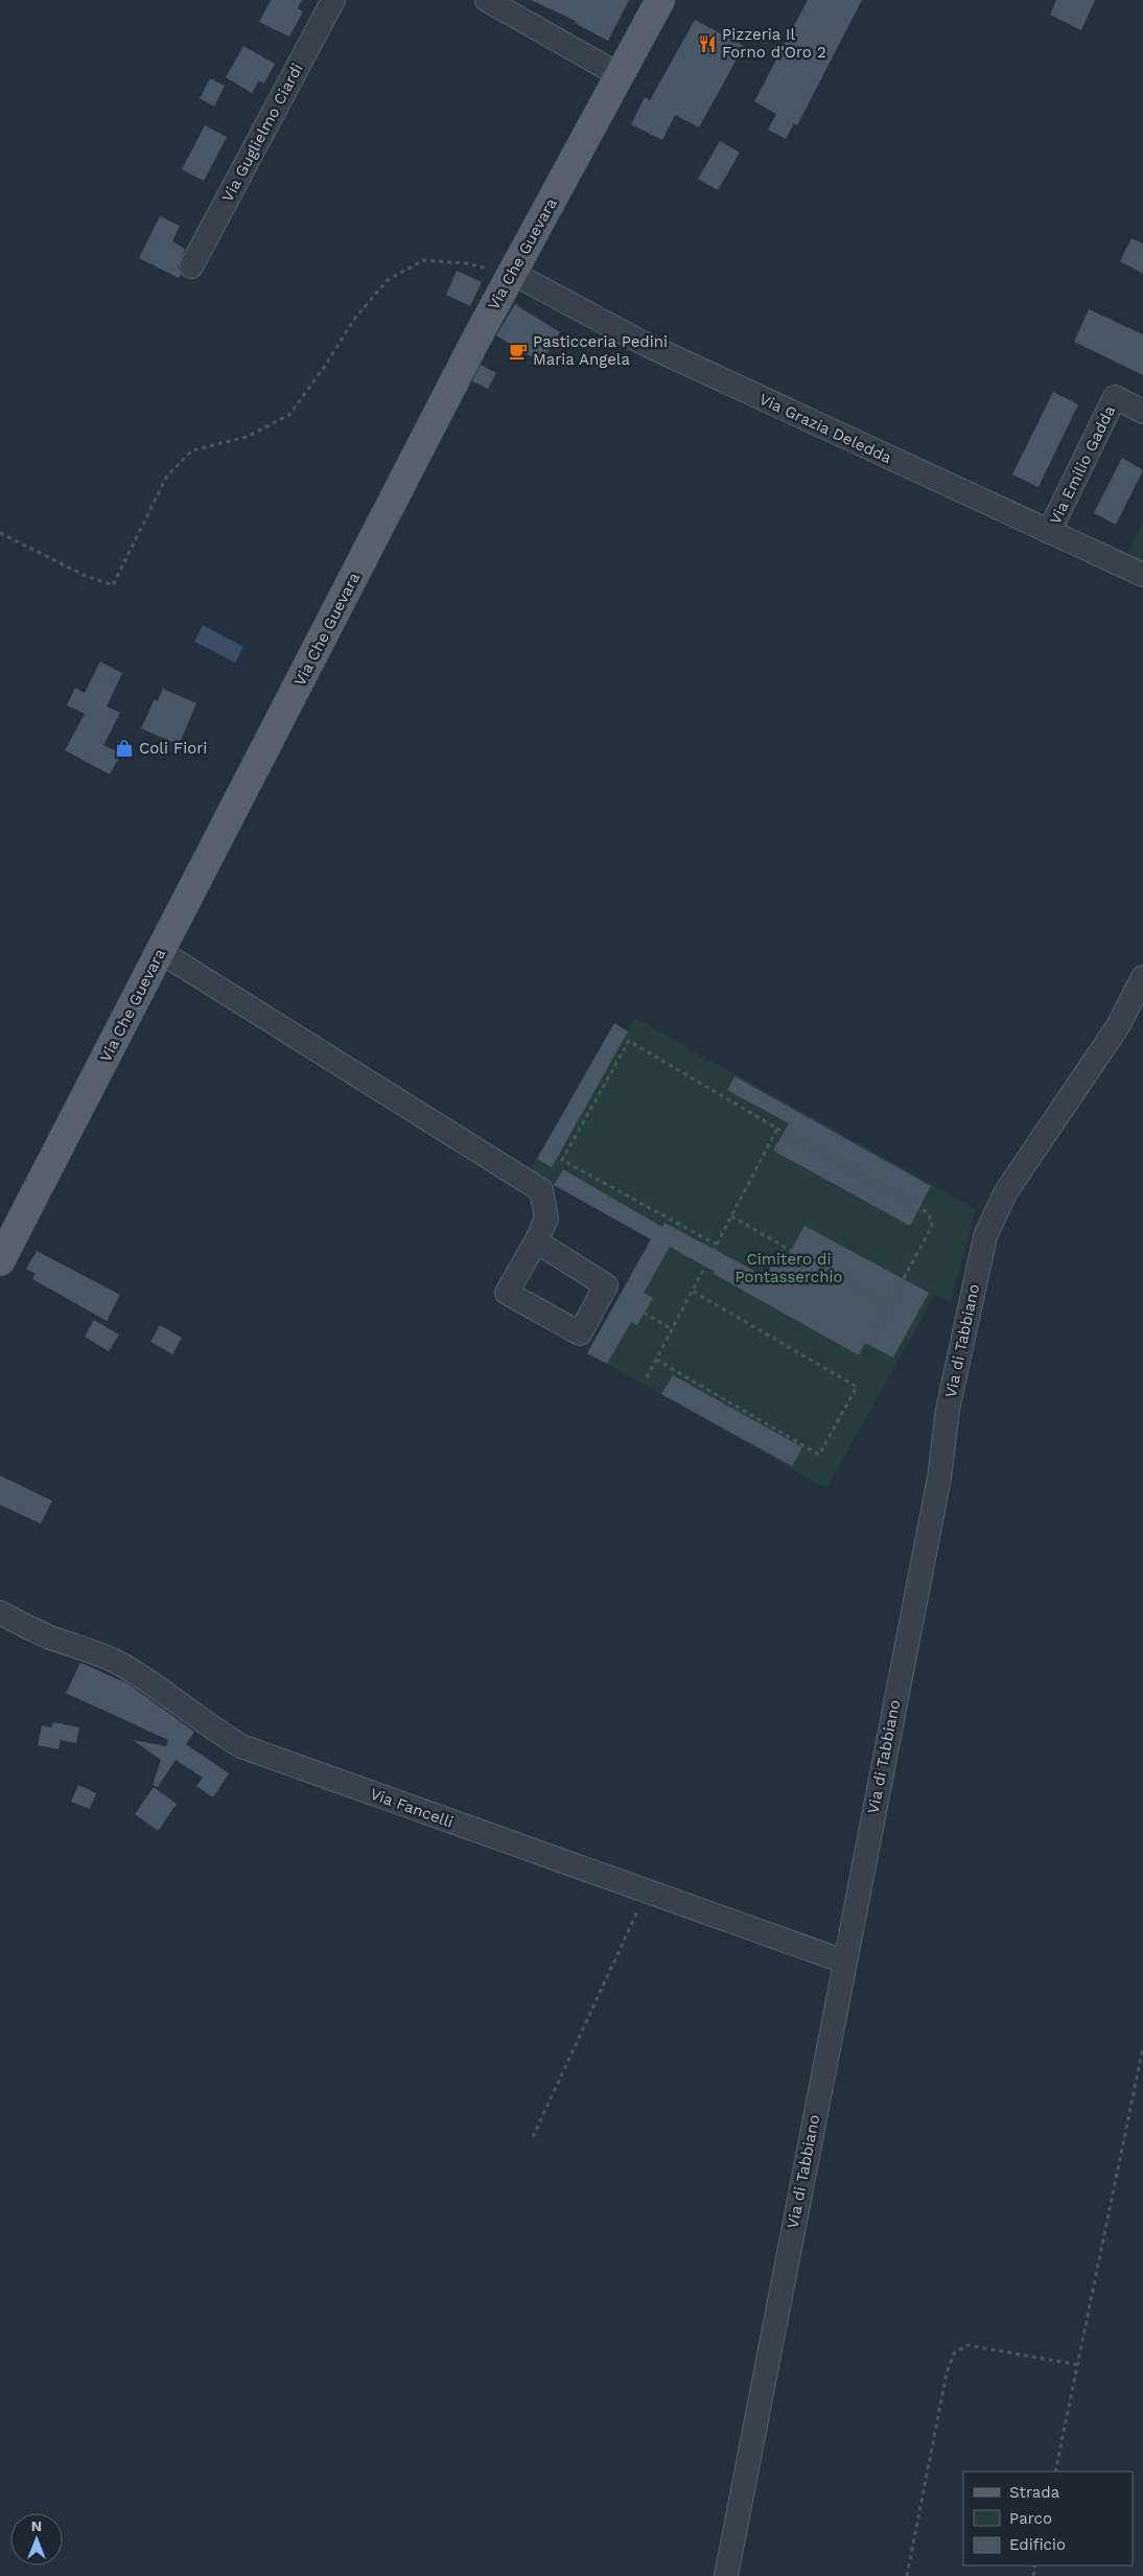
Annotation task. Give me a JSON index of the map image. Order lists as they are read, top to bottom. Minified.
{"streets":{"main road":["Via Che Guevara"],"street":["Via Guglielmo Ciardi","Via Grazia Deledda","Via Emilio Gadda","Via di Tabbiano","Via Fancelli"]},"crossings":[["Via Che Guevara","Via Grazia Deledda"],["Via Grazia Deledda","Via Emilio Gadda"],["Via di Tabbiano","Via Fancelli"]],"parks":["Cimitero di Pontasserchio"],"places":{"restaurant":["Pizzeria Il Forno d'Oro 2"],"cafe":["Pasticceria Pedini Maria Angela"],"shop":["Coli Fiori"]},"legend":["Strada","Parco","Edificio"],"north":"top"}
